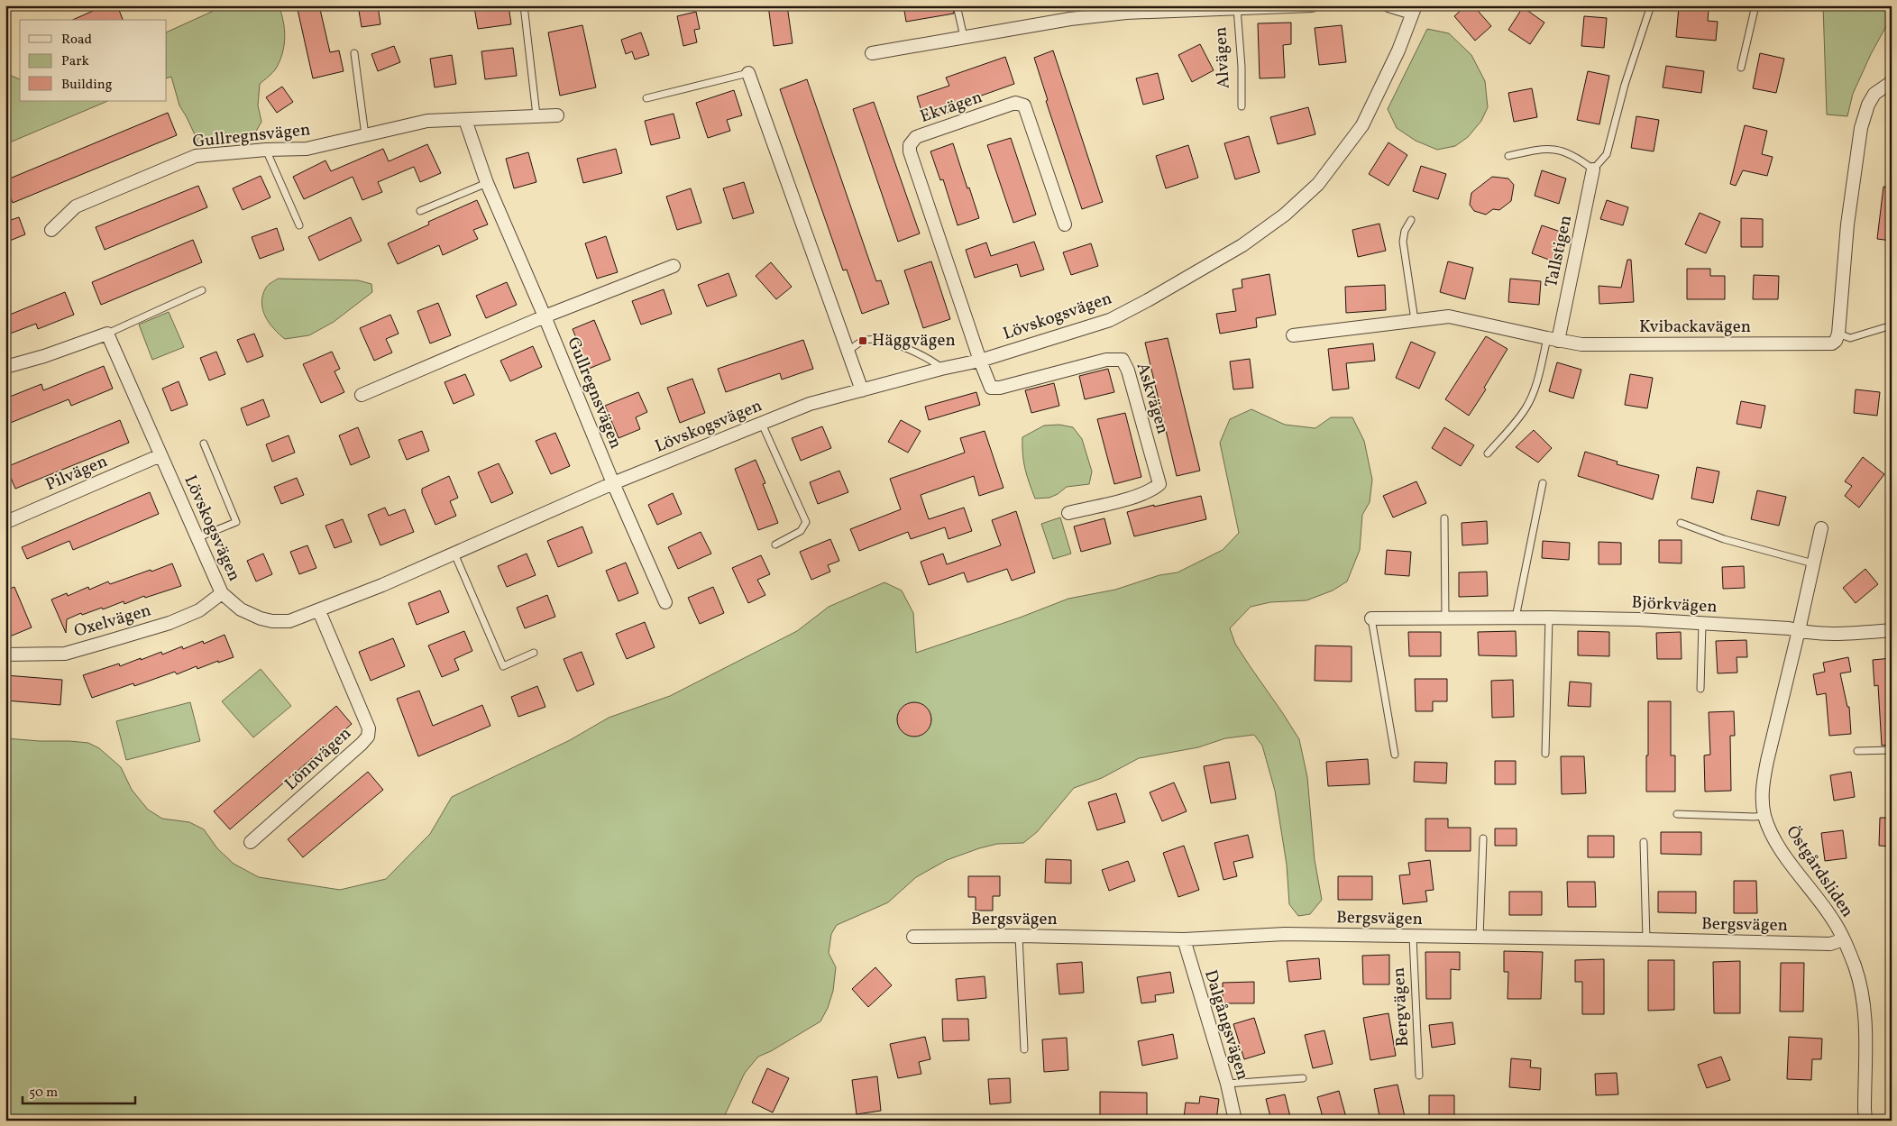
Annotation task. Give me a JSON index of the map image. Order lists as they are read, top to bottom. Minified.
{"streets":{"street":["Alvägen","Ekvägen","Gullregnsvägen","Tallstigen","Lövskogsvägen","Kvibackavägen","Askvägen","Pilvägen","Björkvägen","Oxelvägen","Lönnvägen","Östgårdsliden","Bergsvägen","Dalgångsvägen"],"lane":["Bergvägen"]},"crossings":[["Ekvägen","Lövskogsvägen"],["Ekvägen","Askvägen"],["Gullregnsvägen","Lövskogsvägen"],["Tallstigen","Kvibackavägen"],["Lövskogsvägen","Askvägen"],["Lövskogsvägen","Pilvägen"],["Lövskogsvägen","Oxelvägen"],["Lövskogsvägen","Lönnvägen"],["Björkvägen","Östgårdsliden"],["Östgårdsliden","Bergsvägen"],["Bergsvägen","Bergvägen"],["Bergsvägen","Dalgångsvägen"]],"places":{"transit":["Häggvägen"]},"legend":["Road","Park","Building"],"scale_bar":"50 m"}
